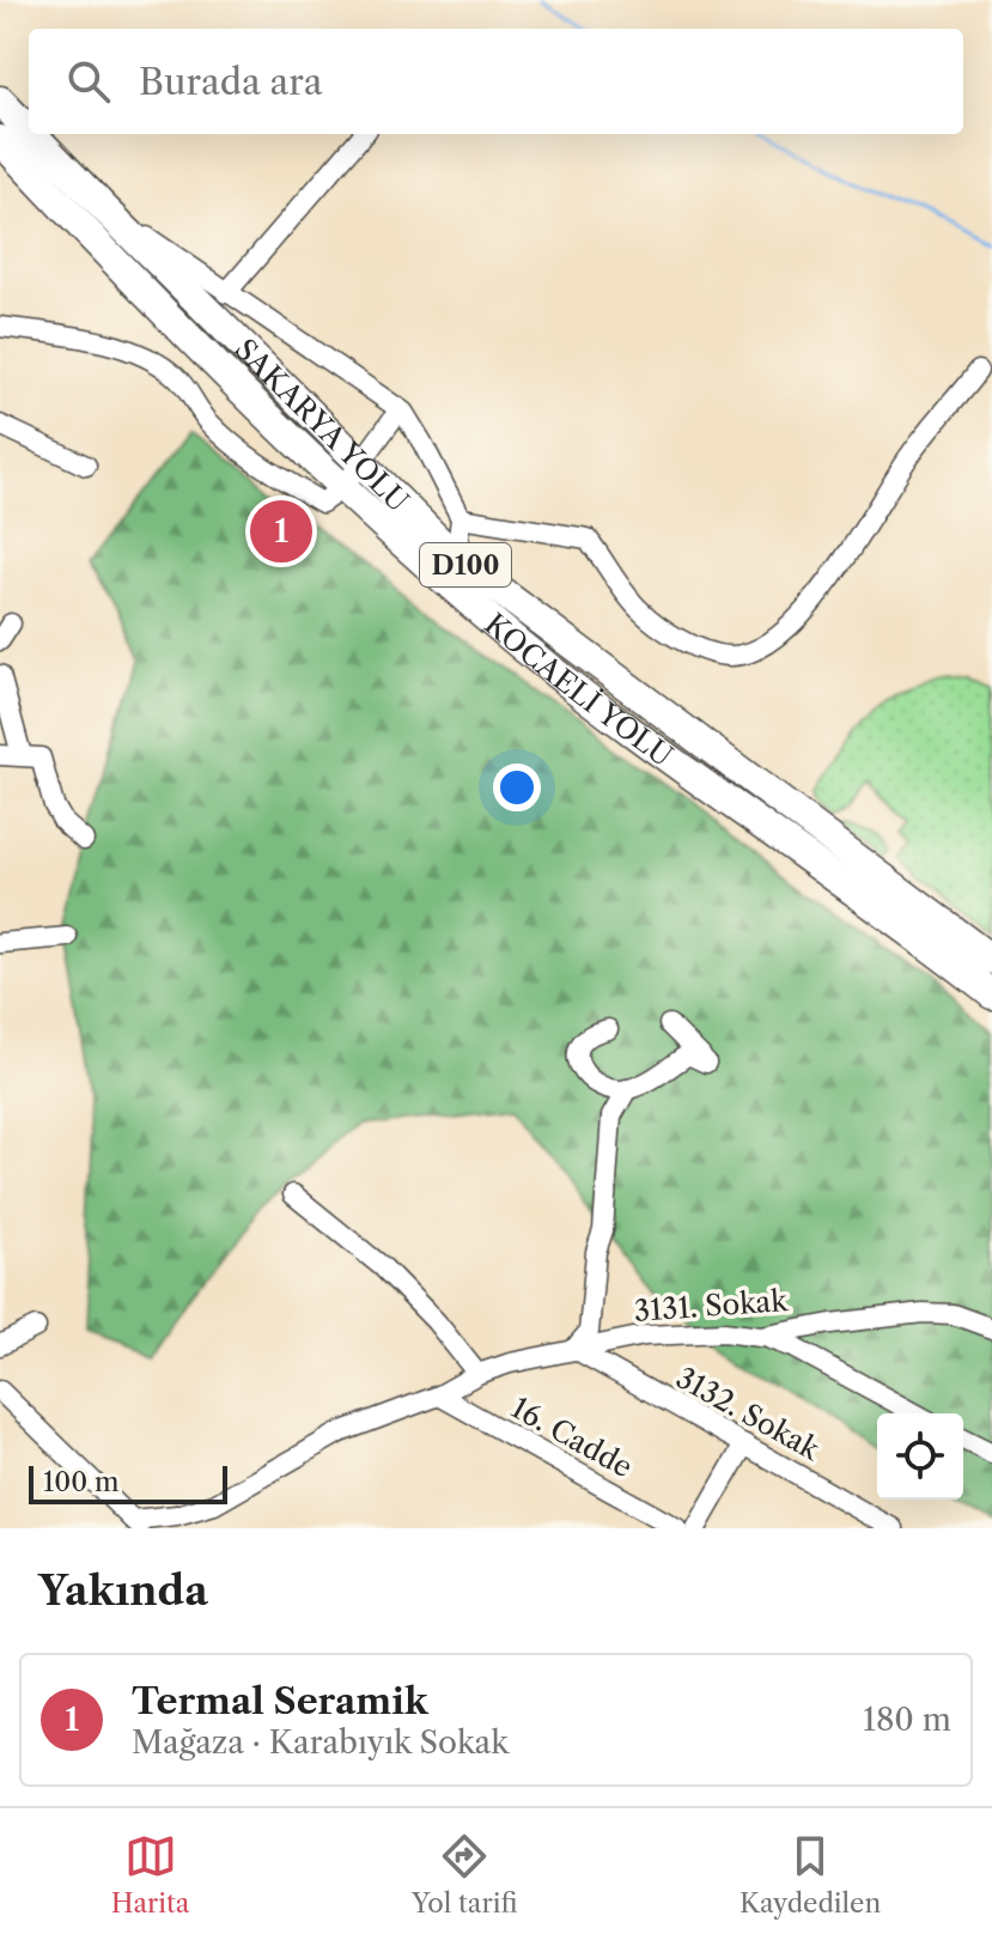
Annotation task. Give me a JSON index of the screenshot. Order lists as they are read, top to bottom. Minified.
{"streets":{"highway":["SAKARYA YOLU","D100","KOCAELİ YOLU"],"street":["3131. Sokak","3132. Sokak","16. Cadde"]},"crossings":[["SAKARYA YOLU","KOCAELİ YOLU"],["3131. Sokak","3132. Sokak"],["3131. Sokak","16. Cadde"]],"scale_bar":"100 m","page":{"search":"Burada ara","pins":"1","scale":"100 m","heading":"Yakında","list":[{"mark":"1","name":"Termal Seramik","note":"Mağaza · Karabıyık Sokak","value":"180 m"}],"nav":["Harita","Yol tarifi","Kaydedilen"]}}
